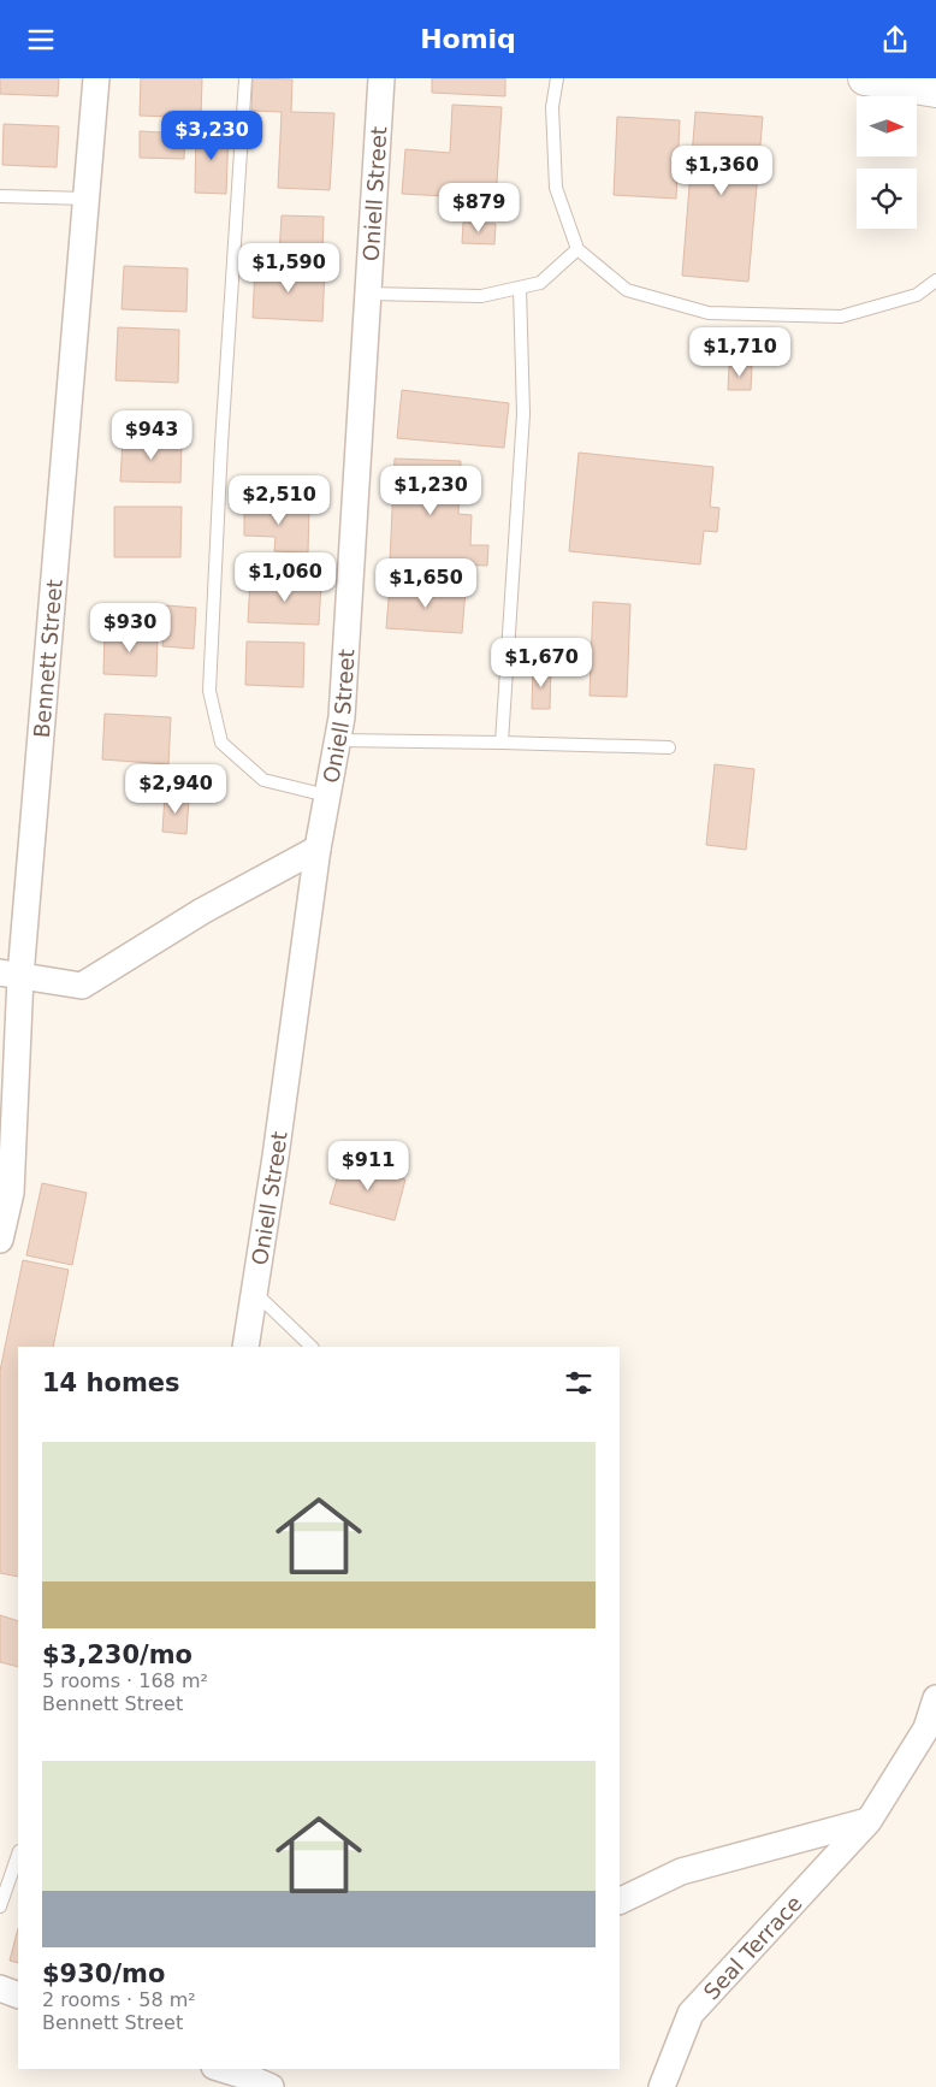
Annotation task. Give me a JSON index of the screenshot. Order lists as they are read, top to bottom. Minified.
{"streets":{"street":["Oniell Street","Bennett Street","Seal Terrace"]},"north":"right","page":{"header":"Homiq","price":["$3,230","$1,360","$879","$1,590","$1,710","$943","$1,230","$2,510","$1,060","$1,650","$930","$1,670","$2,940","$911"],"heading":"14 homes","list":[{"name":"$3,230/mo","note":"5 rooms · 168 m² · Bennett Street"},{"name":"$930/mo","note":"2 rooms · 58 m² · Bennett Street"}]}}
